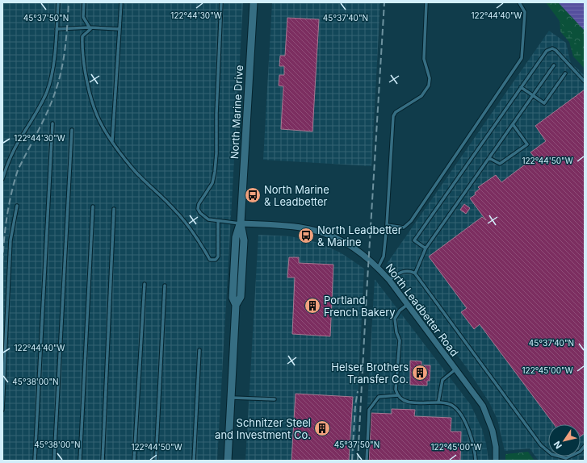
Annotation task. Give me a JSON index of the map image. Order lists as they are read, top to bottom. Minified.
{"streets":{"main road":["North Marine Drive"],"street":["North Leadbetter Road"]},"crossings":[["North Marine Drive","North Leadbetter Road"]],"places":{"bus stop":["North Marine & Leadbetter","North Leadbetter & Marine"],"building":["Portland French Bakery","Helser Brothers Transfer Co.","Schnitzer Steel and Investment Co."]},"north":"bottom left","coordinates":["122°44'30\"W","122°44'40\"W","45°37'40\"N","45°37'50\"N","122°44'50\"W","122°45'00\"W","45°38'00\"N"]}
